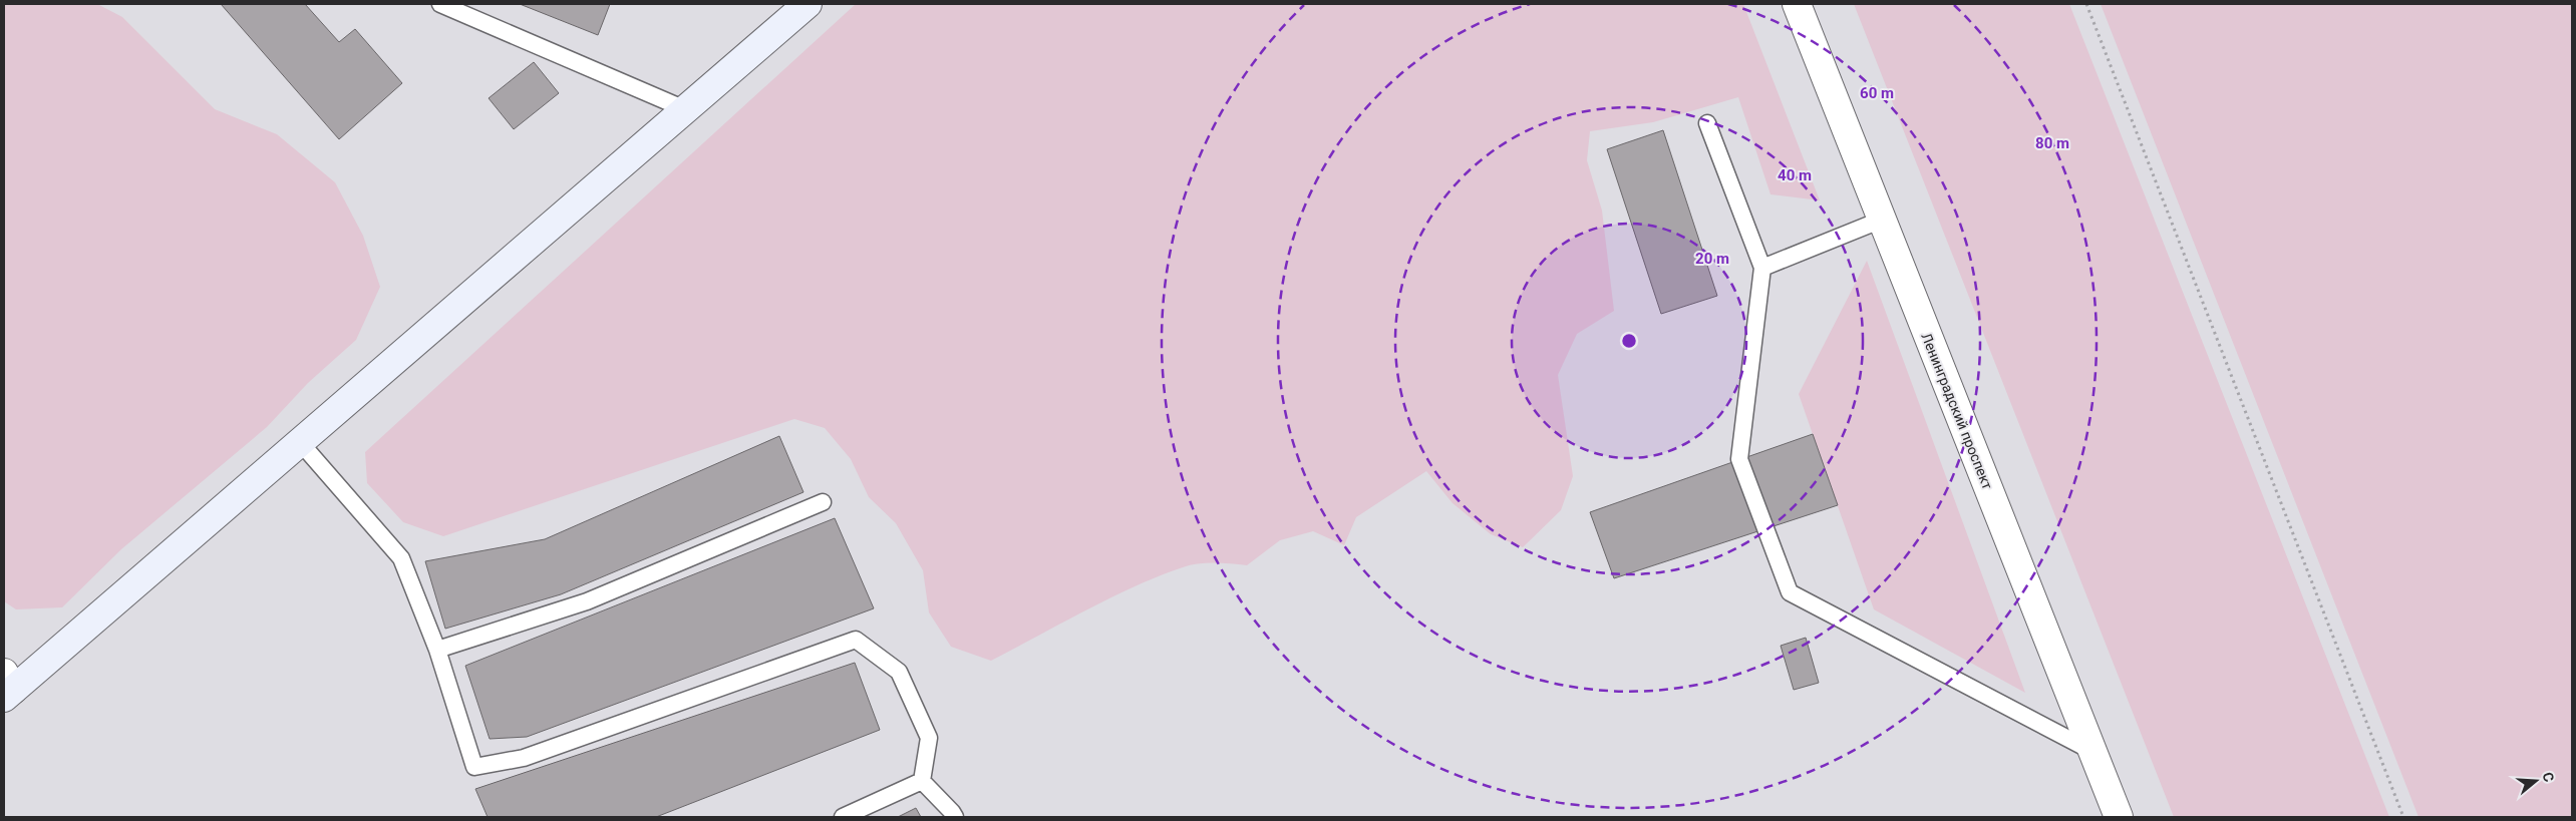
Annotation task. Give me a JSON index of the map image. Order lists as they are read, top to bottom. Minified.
{"streets":{"street":["Ленинградский проспект"]},"north":"right","rings":["60 m","80 m","40 m","20 m"]}
